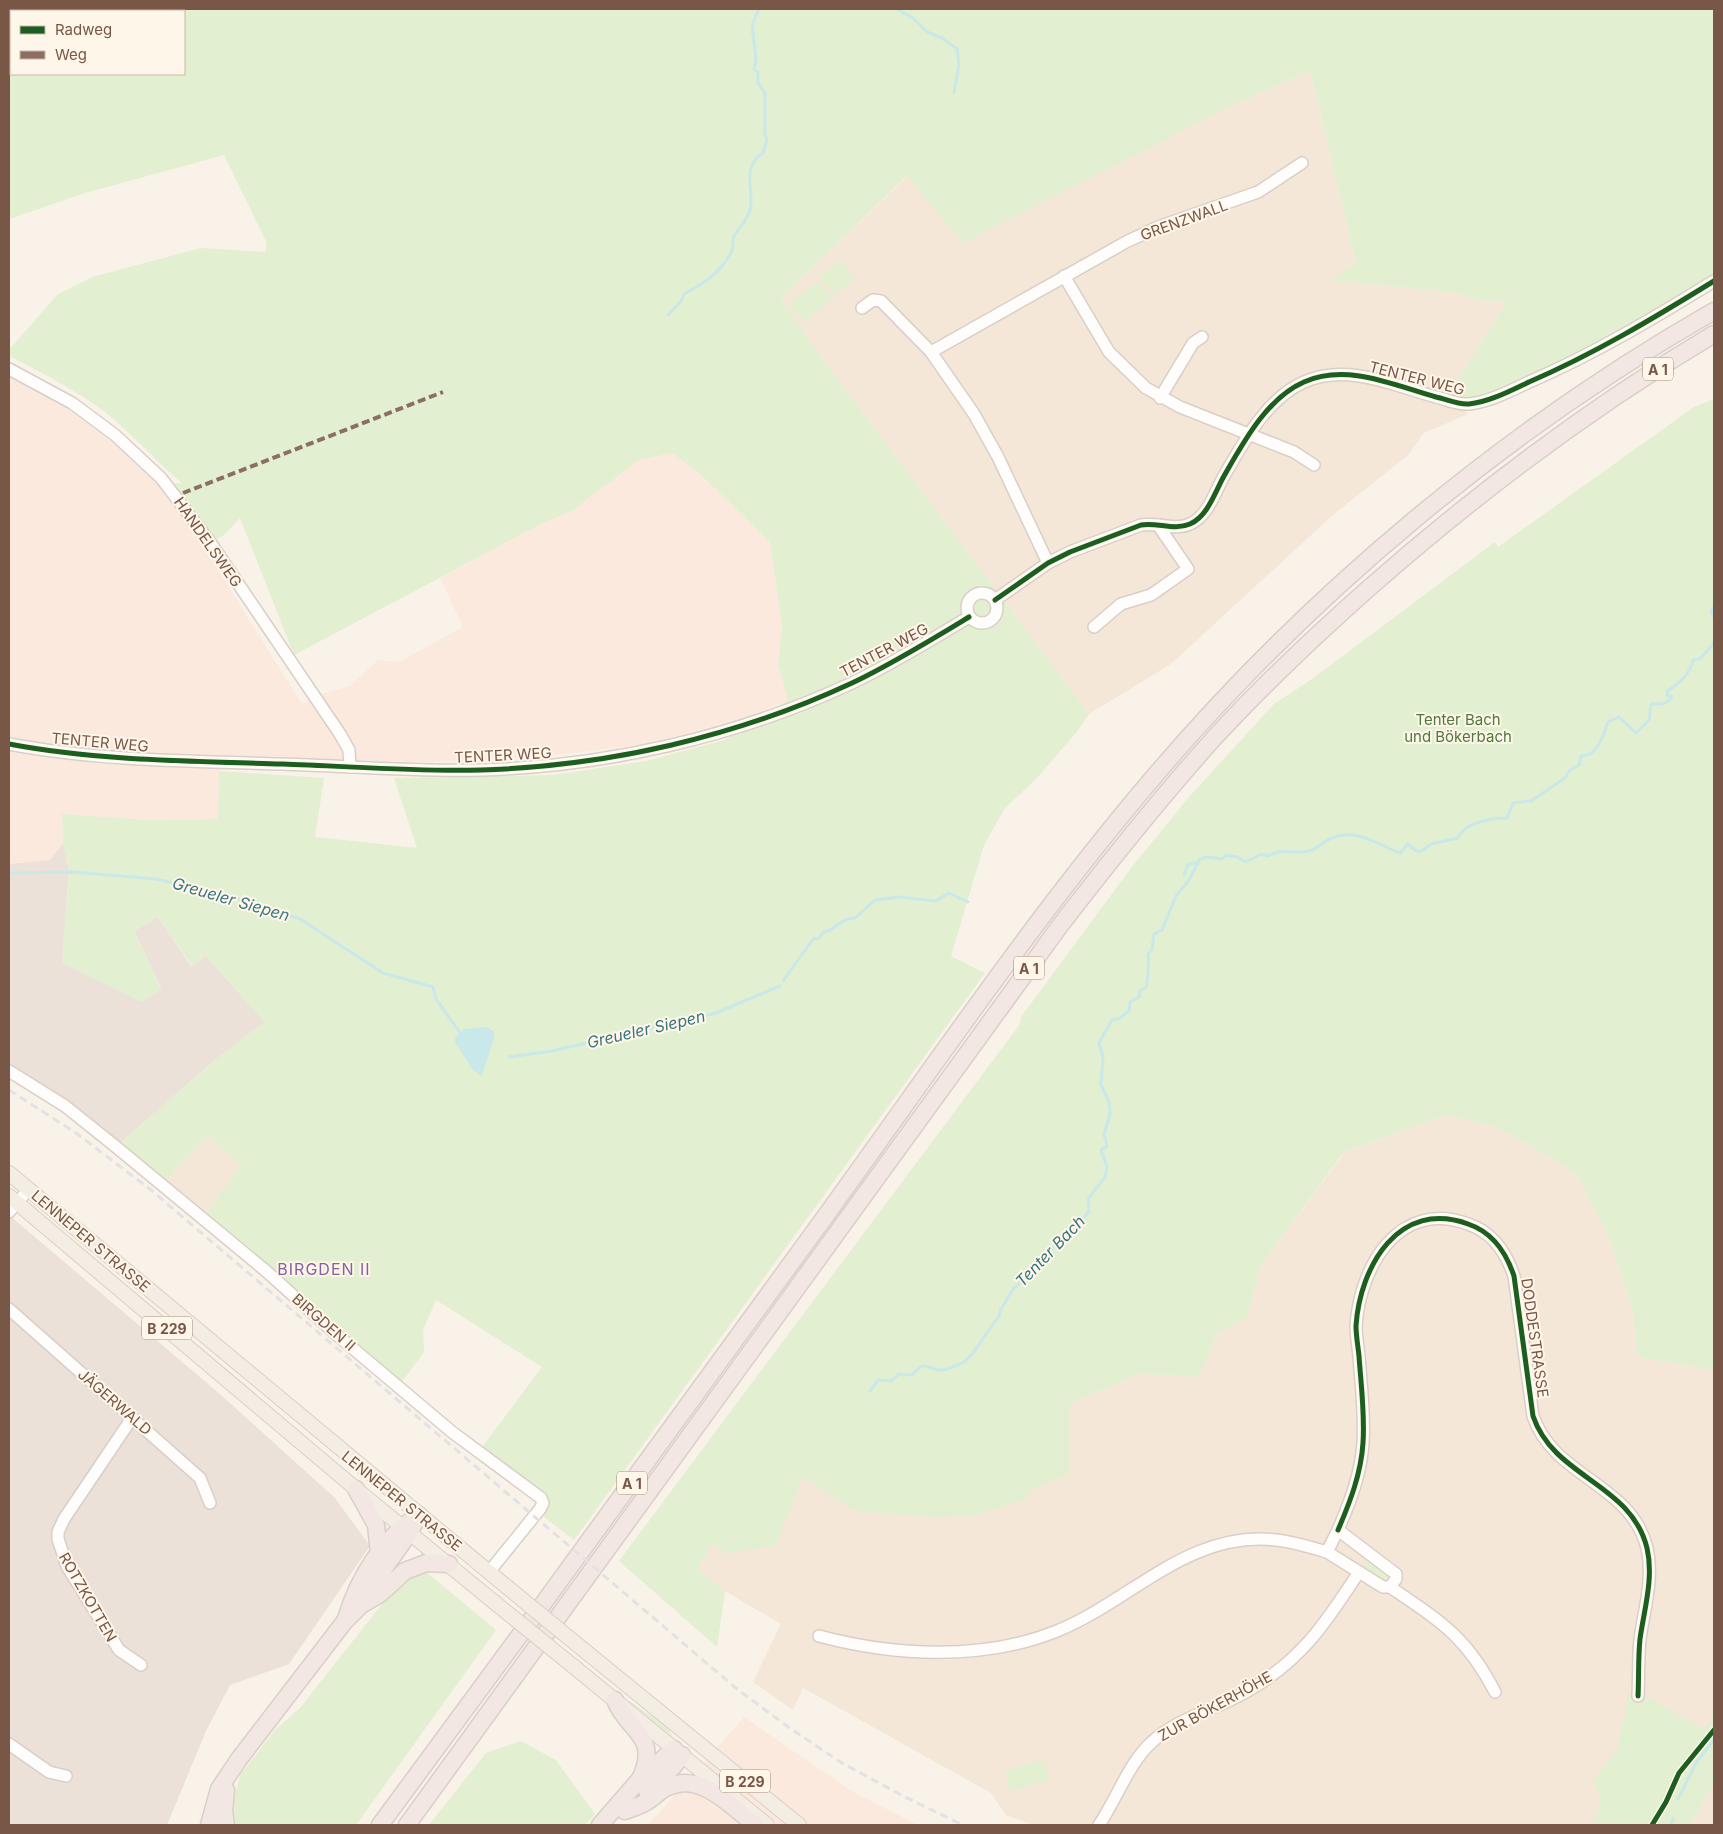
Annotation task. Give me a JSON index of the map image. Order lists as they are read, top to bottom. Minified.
{"streets":{"highway":["A 1"],"main road":["LENNEPER STRASSE","B 229"],"street":["GRENZWALL","TENTER WEG","HANDELSWEG","BIRGDEN II","DODDESTRASSE","JÄGERWALD","ROTZKOTTEN","ZUR BÖKERHÖHE"]},"crossings":[["TENTER WEG","HANDELSWEG"],["LENNEPER STRASSE","BIRGDEN II"],["JÄGERWALD","ROTZKOTTEN"]],"districts":["BIRGDEN II"],"water":["Greueler Siepen","Tenter Bach"],"parks":["Tenter Bach und Bökerbach"],"legend":["Radweg","Weg"]}
